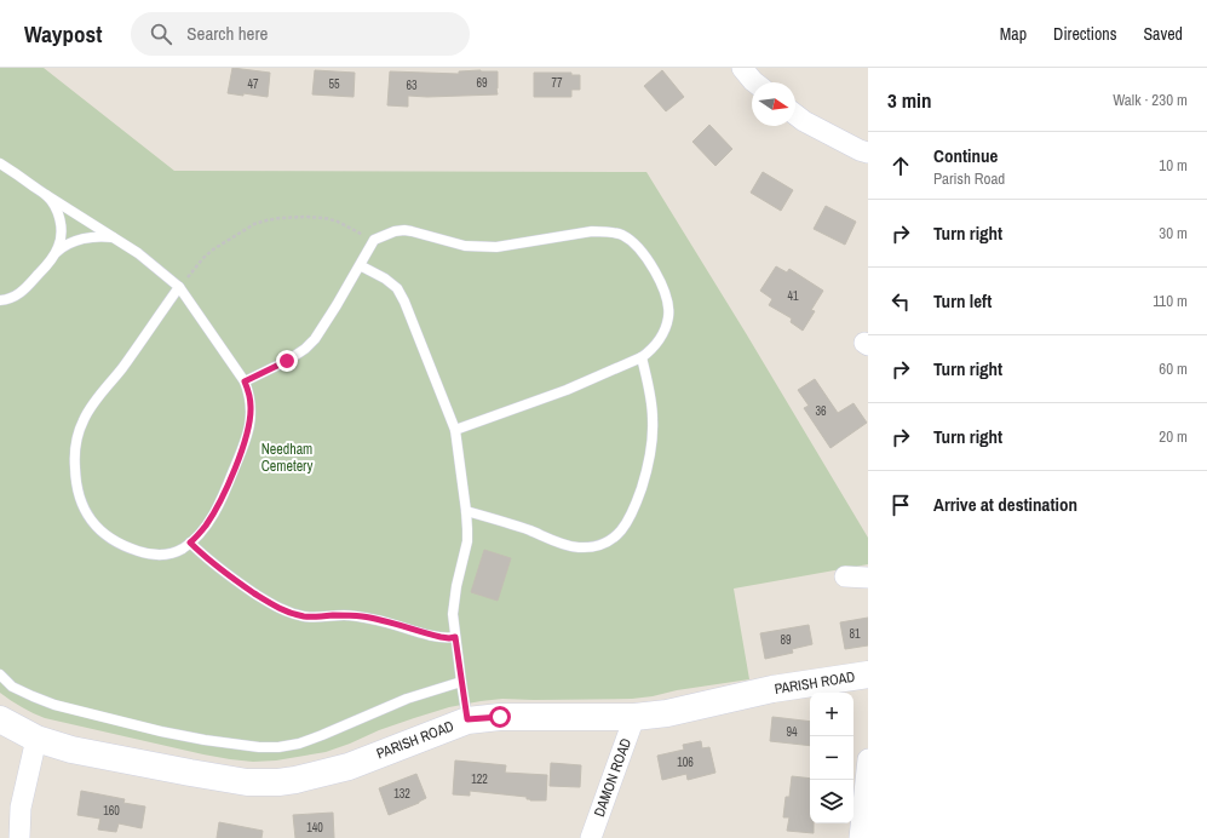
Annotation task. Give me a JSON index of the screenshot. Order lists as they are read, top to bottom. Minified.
{"streets":{"street":["PARISH ROAD","DAMON ROAD"]},"crossings":[["PARISH ROAD","DAMON ROAD"]],"parks":["Needham Cemetery"],"house_numbers":["69","77","47","55","63","41","36","81","89","94","106","122","132","160","140"],"north":"right","page":{"header":"Waypost","search":"Search here","nav":["Map","Directions","Saved"],"heading":["3 min","Walk · 230 m"],"list":[["Continue","Parish Road","10 m"],["Turn right","30 m"],["Turn left","110 m"],["Turn right","60 m"],["Turn right","20 m"],"Arrive at destination"],"map_buttons":["+","−"]}}
